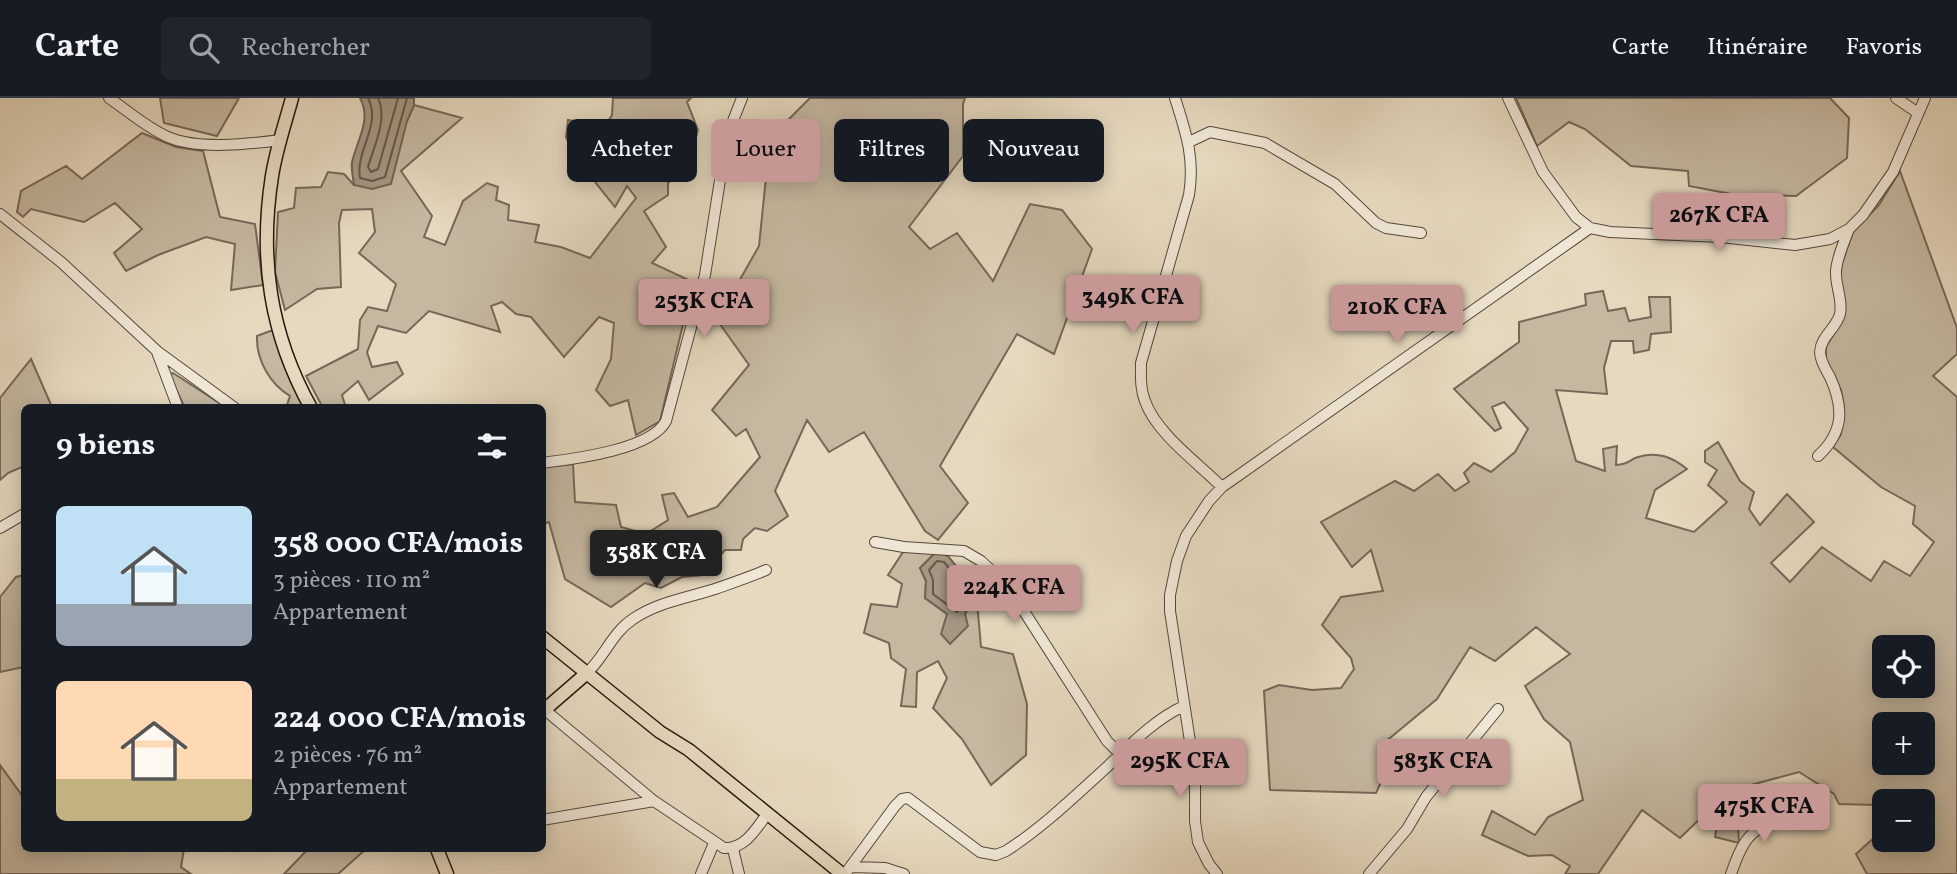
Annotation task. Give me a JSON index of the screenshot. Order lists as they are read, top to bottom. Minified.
{"page":{"header":"Carte","search":"Rechercher","nav":["Carte","Itinéraire","Favoris"],"chip":["Acheter","Louer","Filtres","Nouveau"],"price":["267K CFA","349K CFA","253K CFA","210K CFA","358K CFA","224K CFA","295K CFA","583K CFA","475K CFA"],"heading":"9 biens","list":[{"name":"358 000 CFA/mois","note":"3 pièces · 110 m² · Appartement"},{"name":"224 000 CFA/mois","note":"2 pièces · 76 m² · Appartement"}],"map_buttons":["+","−"]}}
